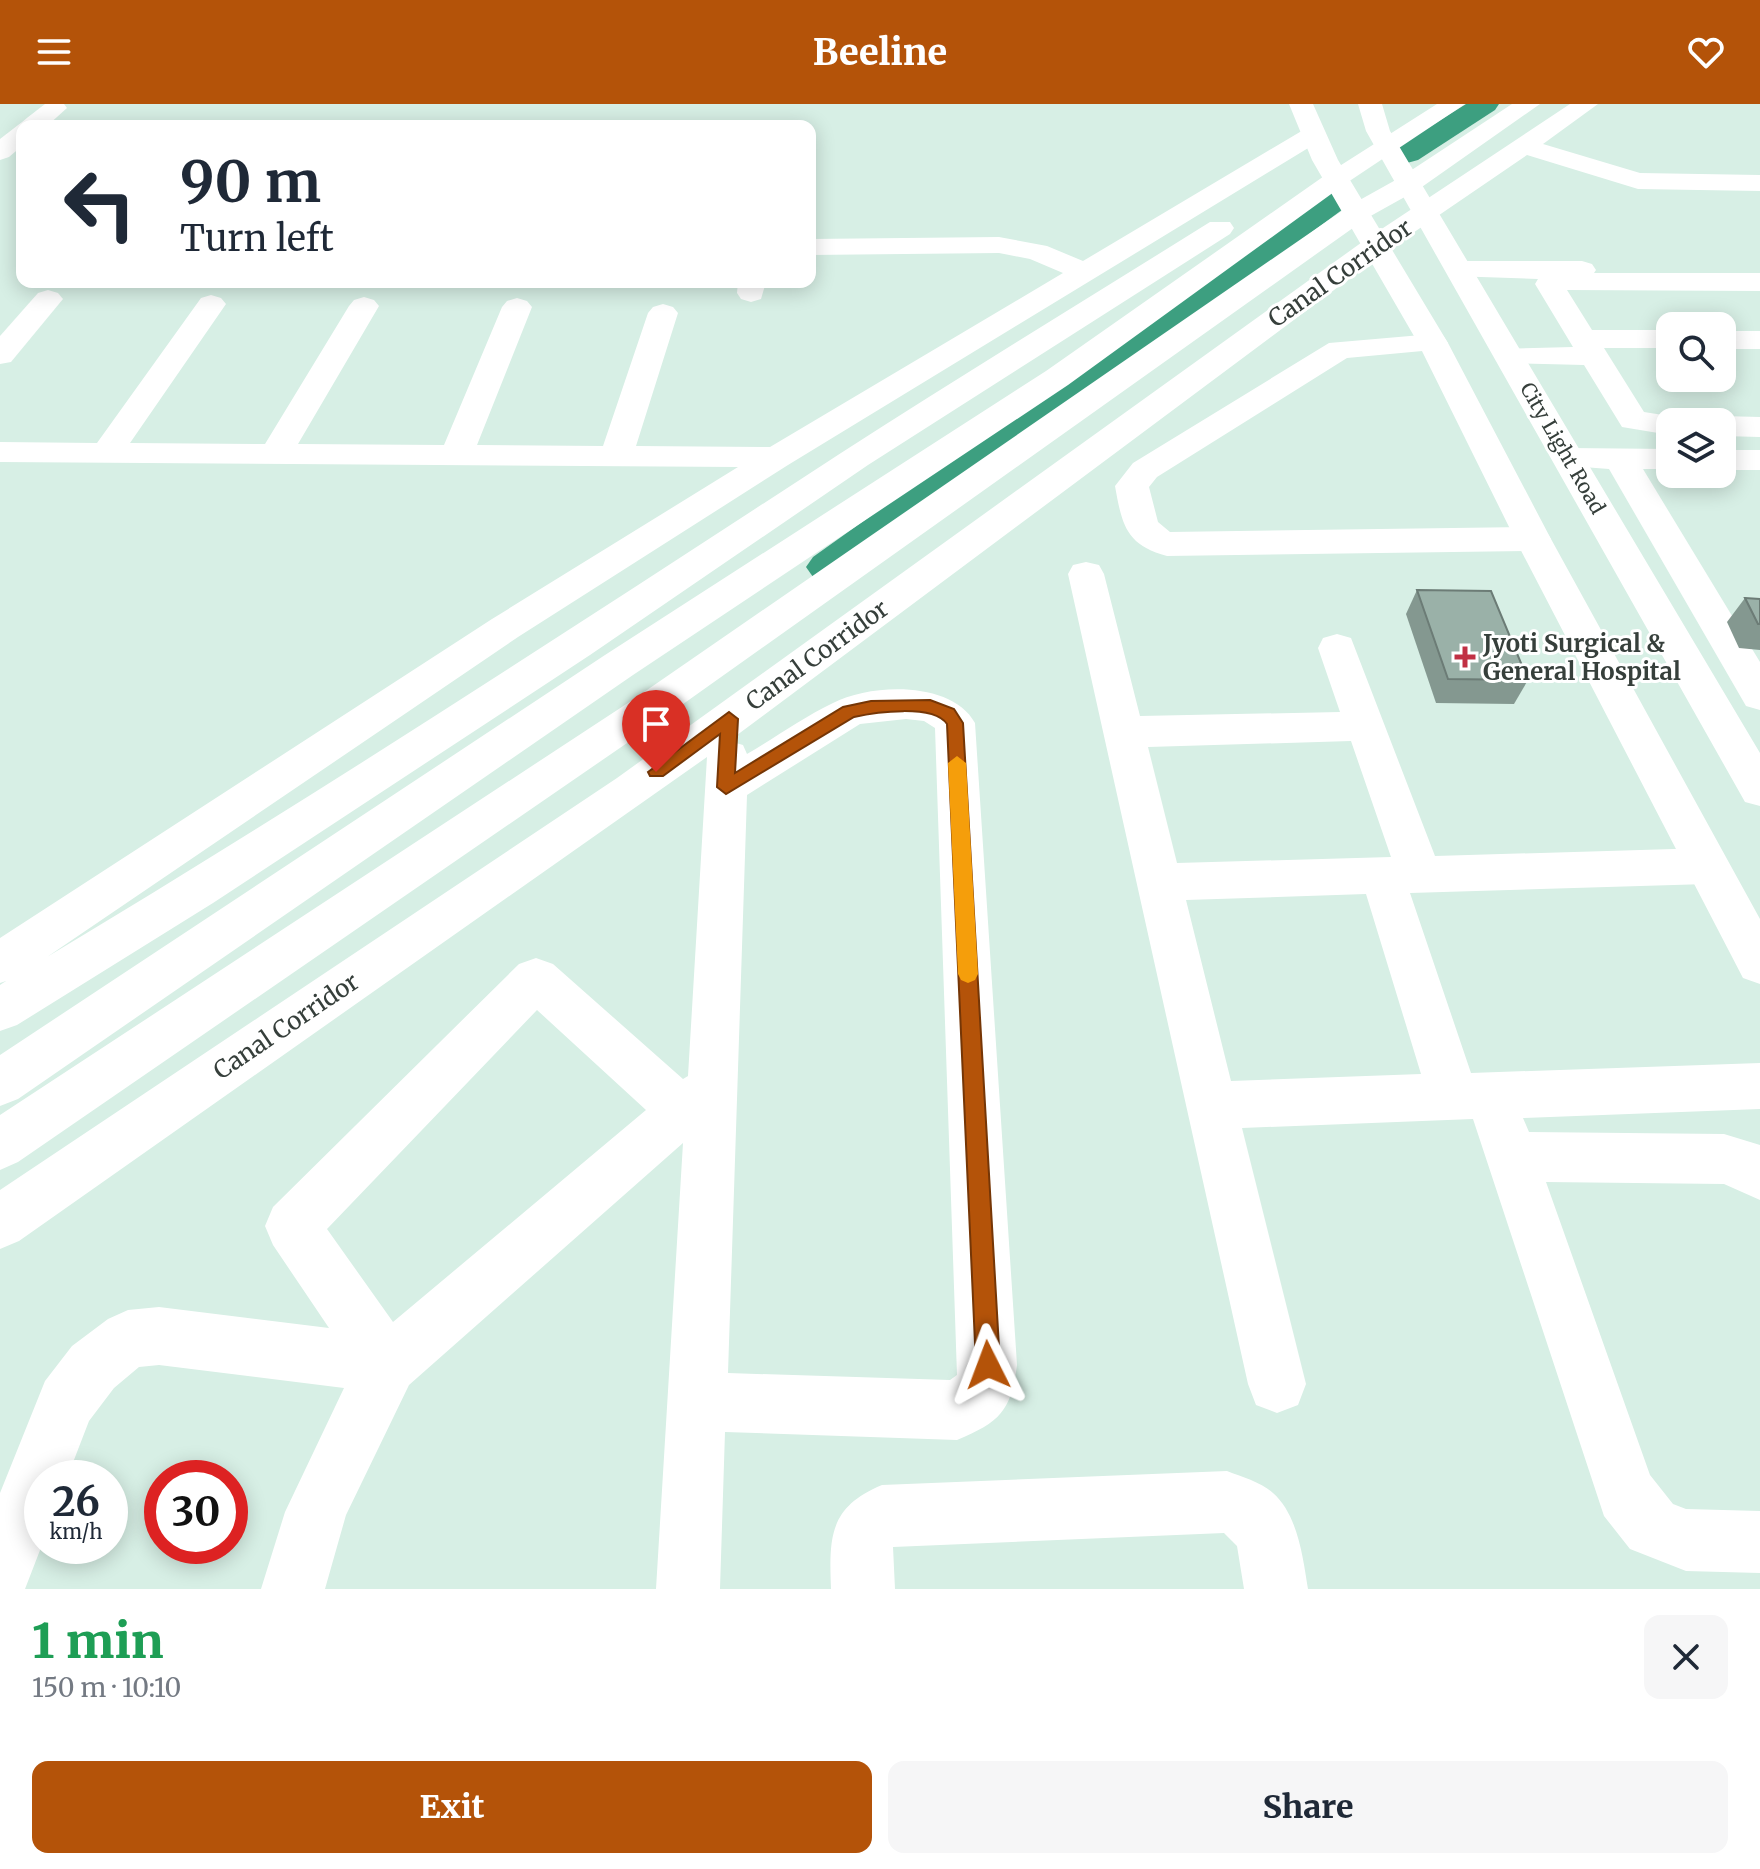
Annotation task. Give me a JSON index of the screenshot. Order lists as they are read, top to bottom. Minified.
{"streets":{"street":["Canal Corridor","City Light Road"]},"crossings":[["Canal Corridor","City Light Road"]],"places":{"health":["Jyoti Surgical & General Hospital"]},"page":{"header":"Beeline","turn":["90 m","Turn left"],"speed":"26 km/h","limit":"30","heading":["1 min","150 m · 10:10"],"buttons":["Exit","Share"]}}
